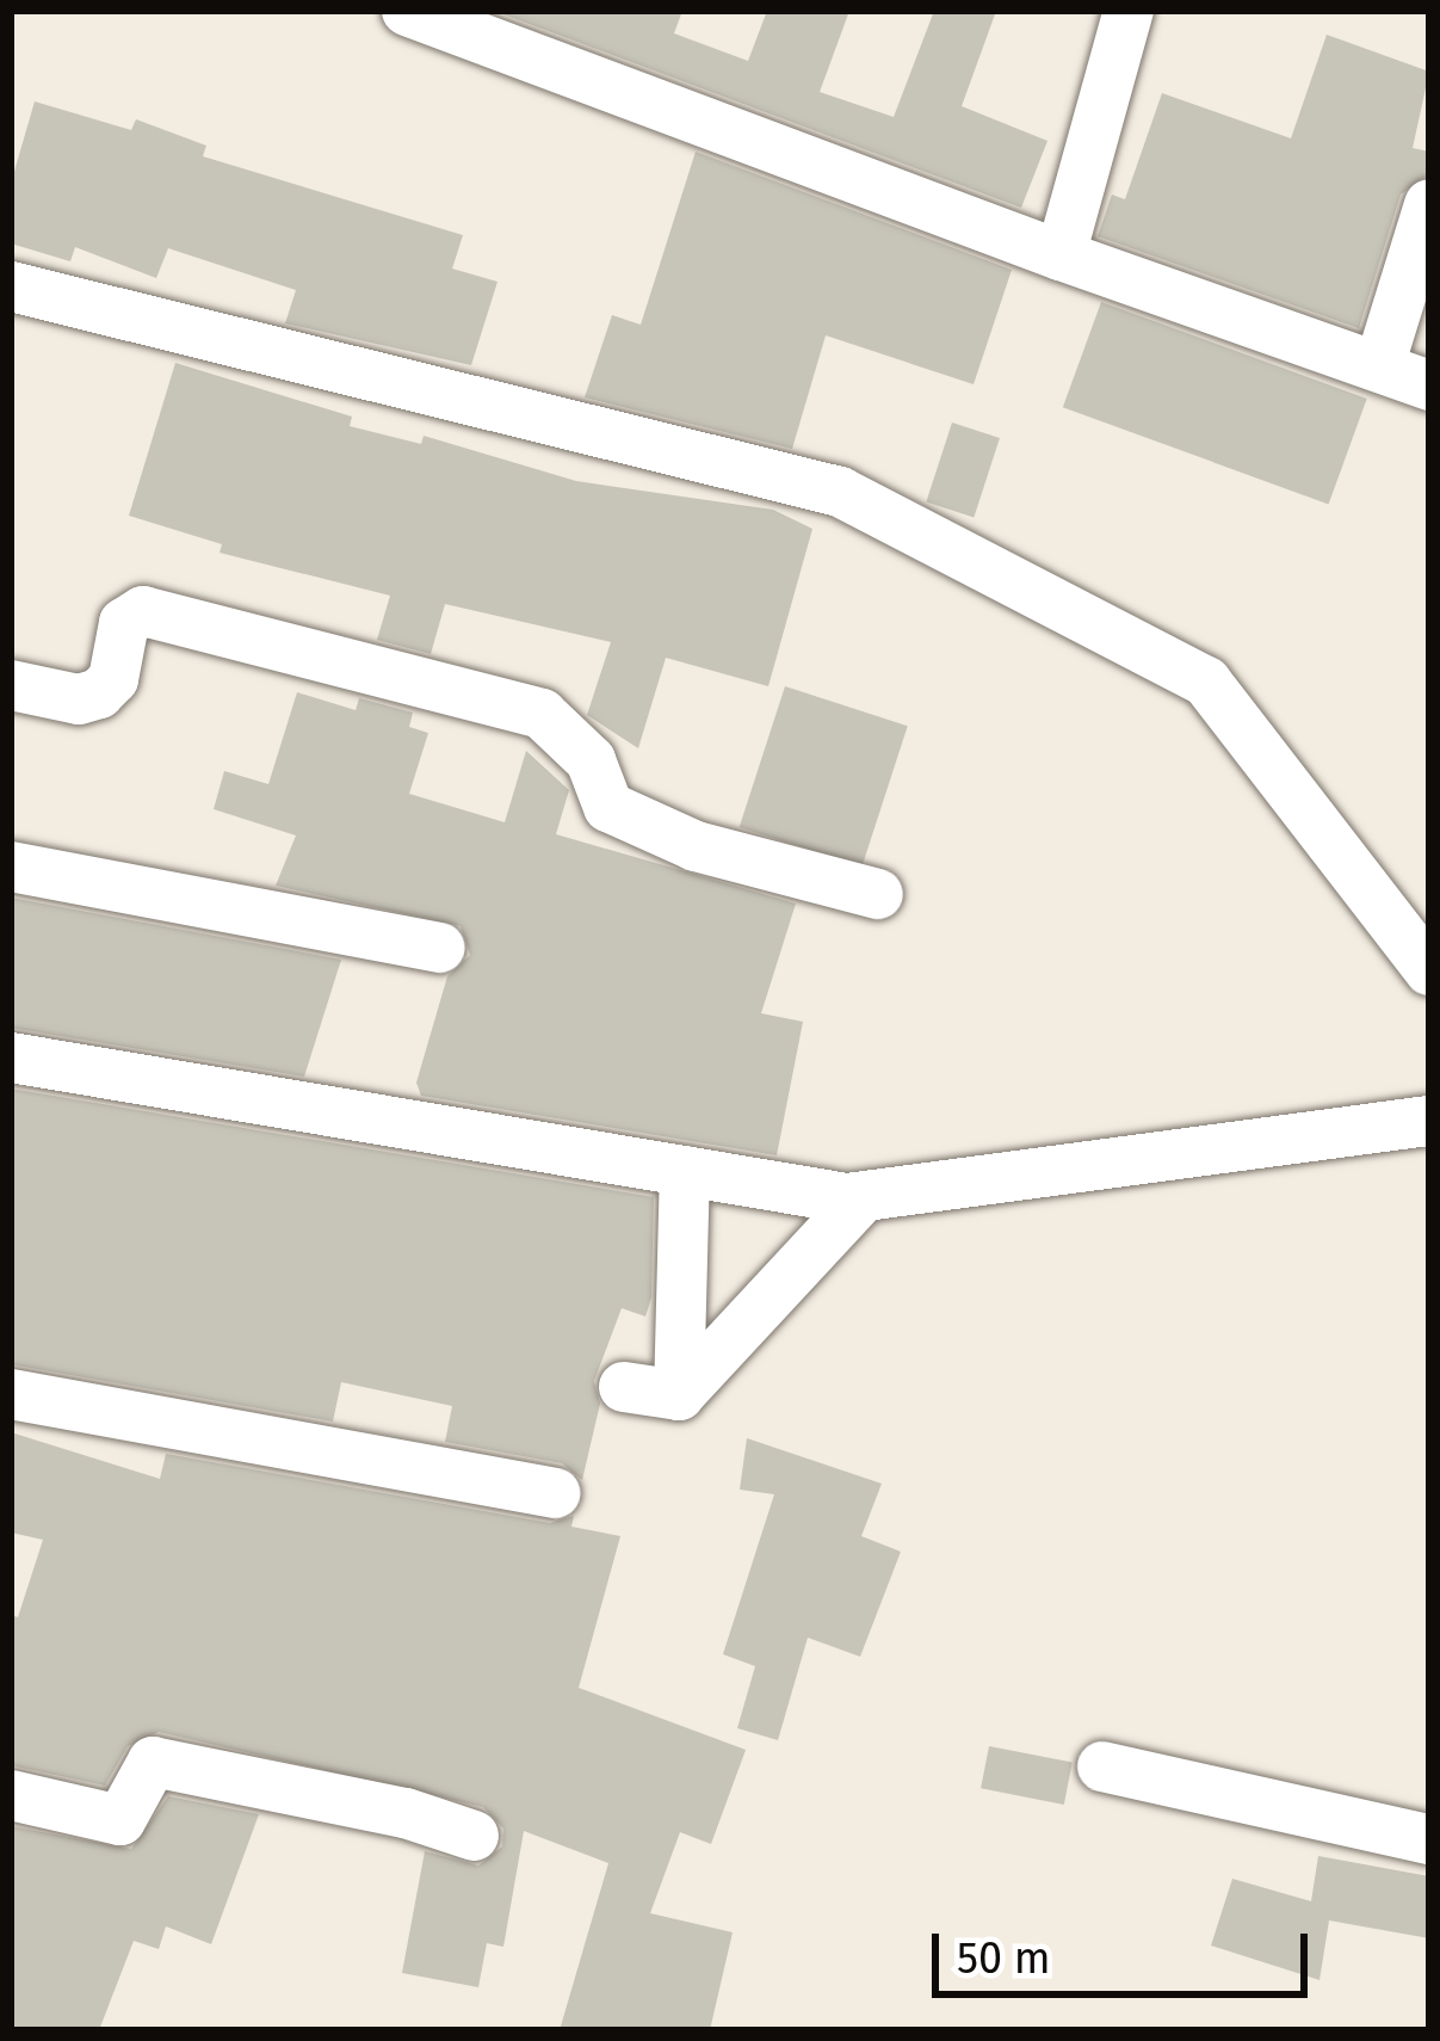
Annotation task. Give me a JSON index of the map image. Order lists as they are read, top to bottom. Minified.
{"scale_bar":"50 m"}
